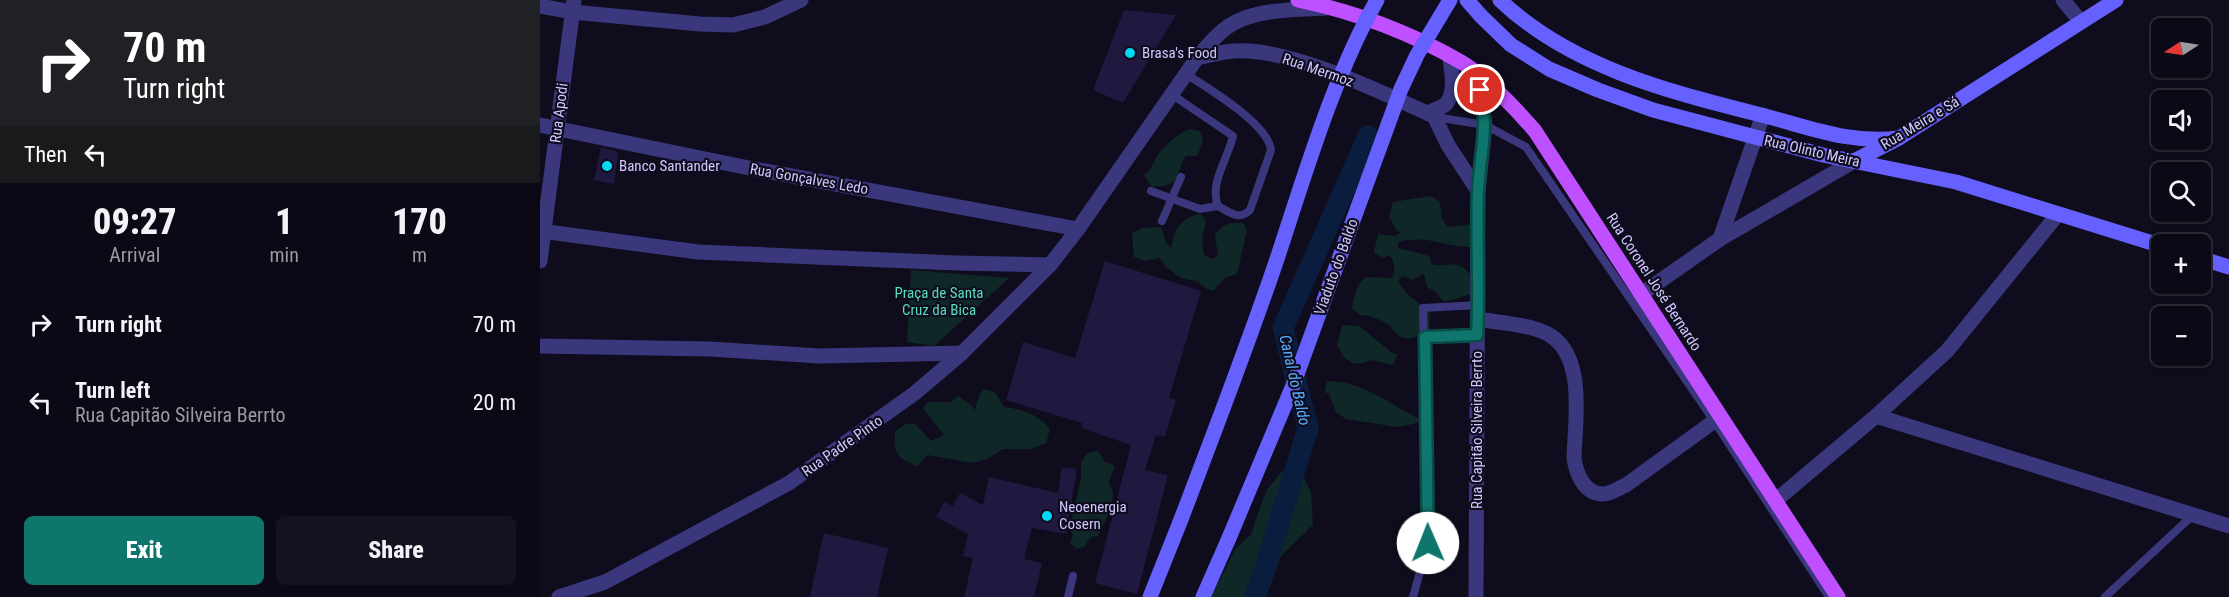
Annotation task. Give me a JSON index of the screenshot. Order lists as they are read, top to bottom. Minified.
{"streets":{"main road":["Rua Meira e Sá","Rua Olinto Meira","Viaduto do Baldo","Rua Coronel José Bernardo"],"street":["Rua Mermoz","Rua Apodi","Rua Gonçalves Ledo","Rua Capitão Silveira Berrto","Rua Padre Pinto"]},"crossings":[["Rua Mermoz","Rua Coronel José Bernardo"],["Rua Apodi","Rua Gonçalves Ledo"],["Rua Meira e Sá","Rua Olinto Meira"],["Rua Meira e Sá","Rua Coronel José Bernardo"],["Rua Gonçalves Ledo","Rua Padre Pinto"],["Rua Coronel José Bernardo","Rua Capitão Silveira Berrto"]],"water":["Canal do Baldo"],"parks":["Praça de Santa Cruz da Bica"],"places":["Brasa's Food","Banco Santander","Neoenergia Cosern"],"north":"left","page":{"turn":["70 m","Turn right"],"map_buttons":["+","−"],"then":"Then","eta":["09:27","Arrival","1","min","170","m"],"list":[{"name":"Turn right","value":"70 m"},{"name":"Turn left","note":"Rua Capitão Silveira Berrto","value":"20 m"}],"buttons":["Exit","Share"]}}
